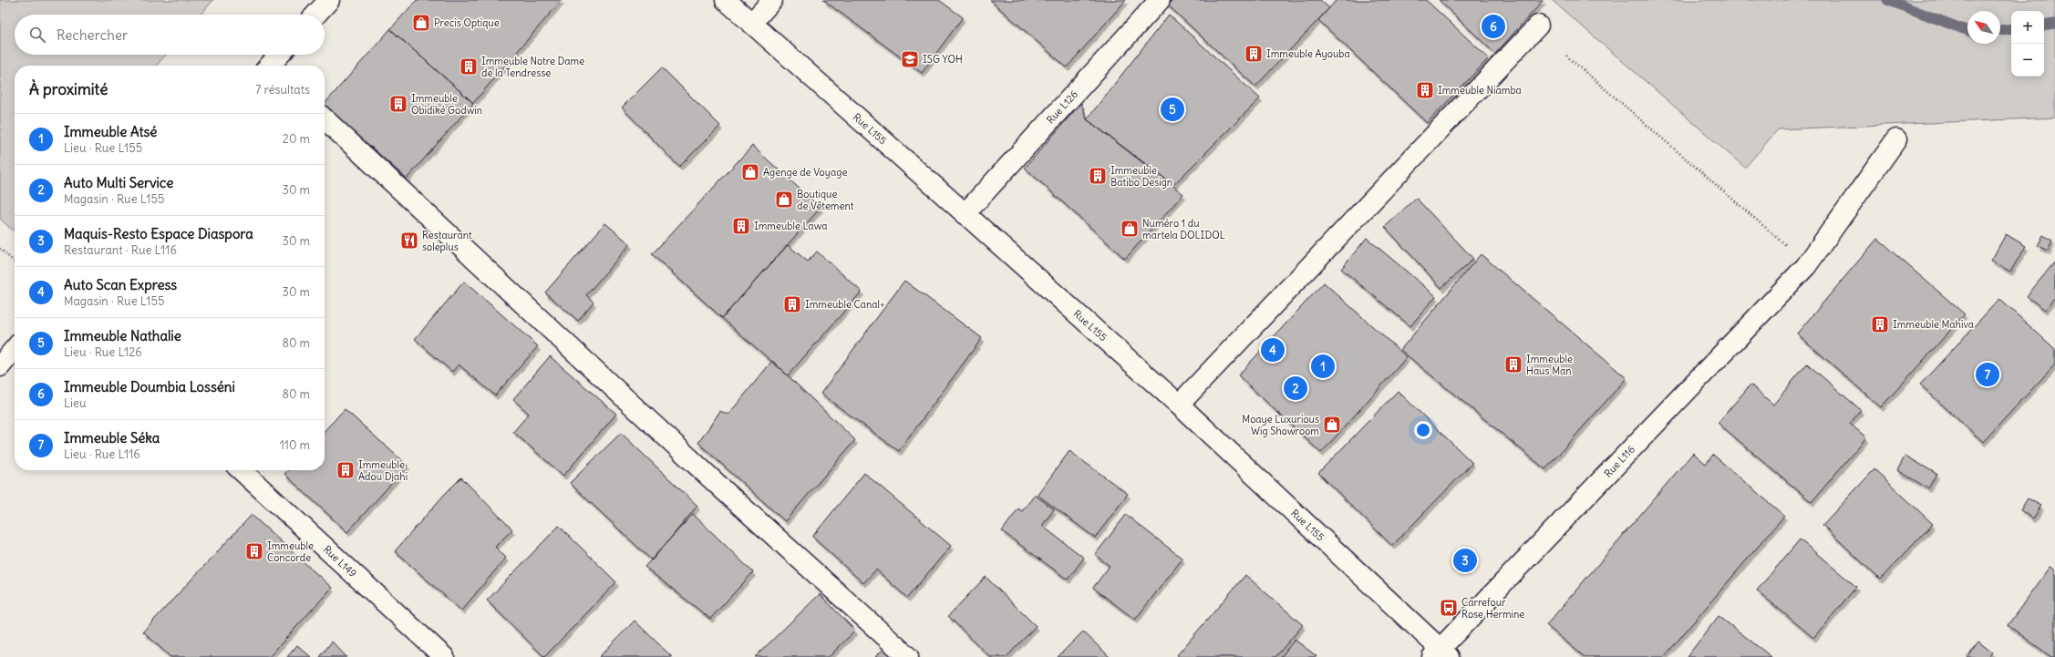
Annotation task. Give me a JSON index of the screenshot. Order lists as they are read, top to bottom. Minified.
{"streets":{"street":["Rue L126","Rue L155","Rue L116","Rue L149"]},"crossings":[["Rue L126","Rue L155"],["Rue L155","Rue L116"]],"places":{"shop":["Precis Optique","Agenge de Voyage","Boutique de Vêtement","Numéro 1 du martela DOLIDOL","Moaye Luxurious Wig Showroom"],"building":["Immeuble Ayouba","Immeuble Notre Dame de la Tendresse","Immeuble Niamba","Immeuble Obidiké Godwin","Immeuble Batibo Design","Immeuble Lawa","Immeuble Canal+","Immeuble Mahiva","Immeuble Haus Man","Immeuble Adou Djahi","Immeuble Concorde"],"school or university":["ISG YOH"],"restaurant":["Restaurant soleplus"],"bus stop":["Carrefour Rose Hermine"]},"north":"top left","page":{"map_buttons":["+","−"],"pins":["6","5","4","1","7","2","3"],"search":"Rechercher","heading":["À proximité","7 résultats"],"list":[{"mark":"1","name":"Immeuble Atsé","note":"Lieu · Rue L155","value":"20 m"},{"mark":"2","name":"Auto Multi Service","note":"Magasin · Rue L155","value":"30 m"},{"mark":"3","name":"Maquis-Resto Espace Diaspora","note":"Restaurant · Rue L116","value":"30 m"},{"mark":"4","name":"Auto Scan Express","note":"Magasin · Rue L155","value":"30 m"},{"mark":"5","name":"Immeuble Nathalie","note":"Lieu · Rue L126","value":"80 m"},{"mark":"6","name":"Immeuble Doumbia Losséni","note":"Lieu","value":"80 m"},{"mark":"7","name":"Immeuble Séka","note":"Lieu · Rue L116","value":"110 m"}]}}
